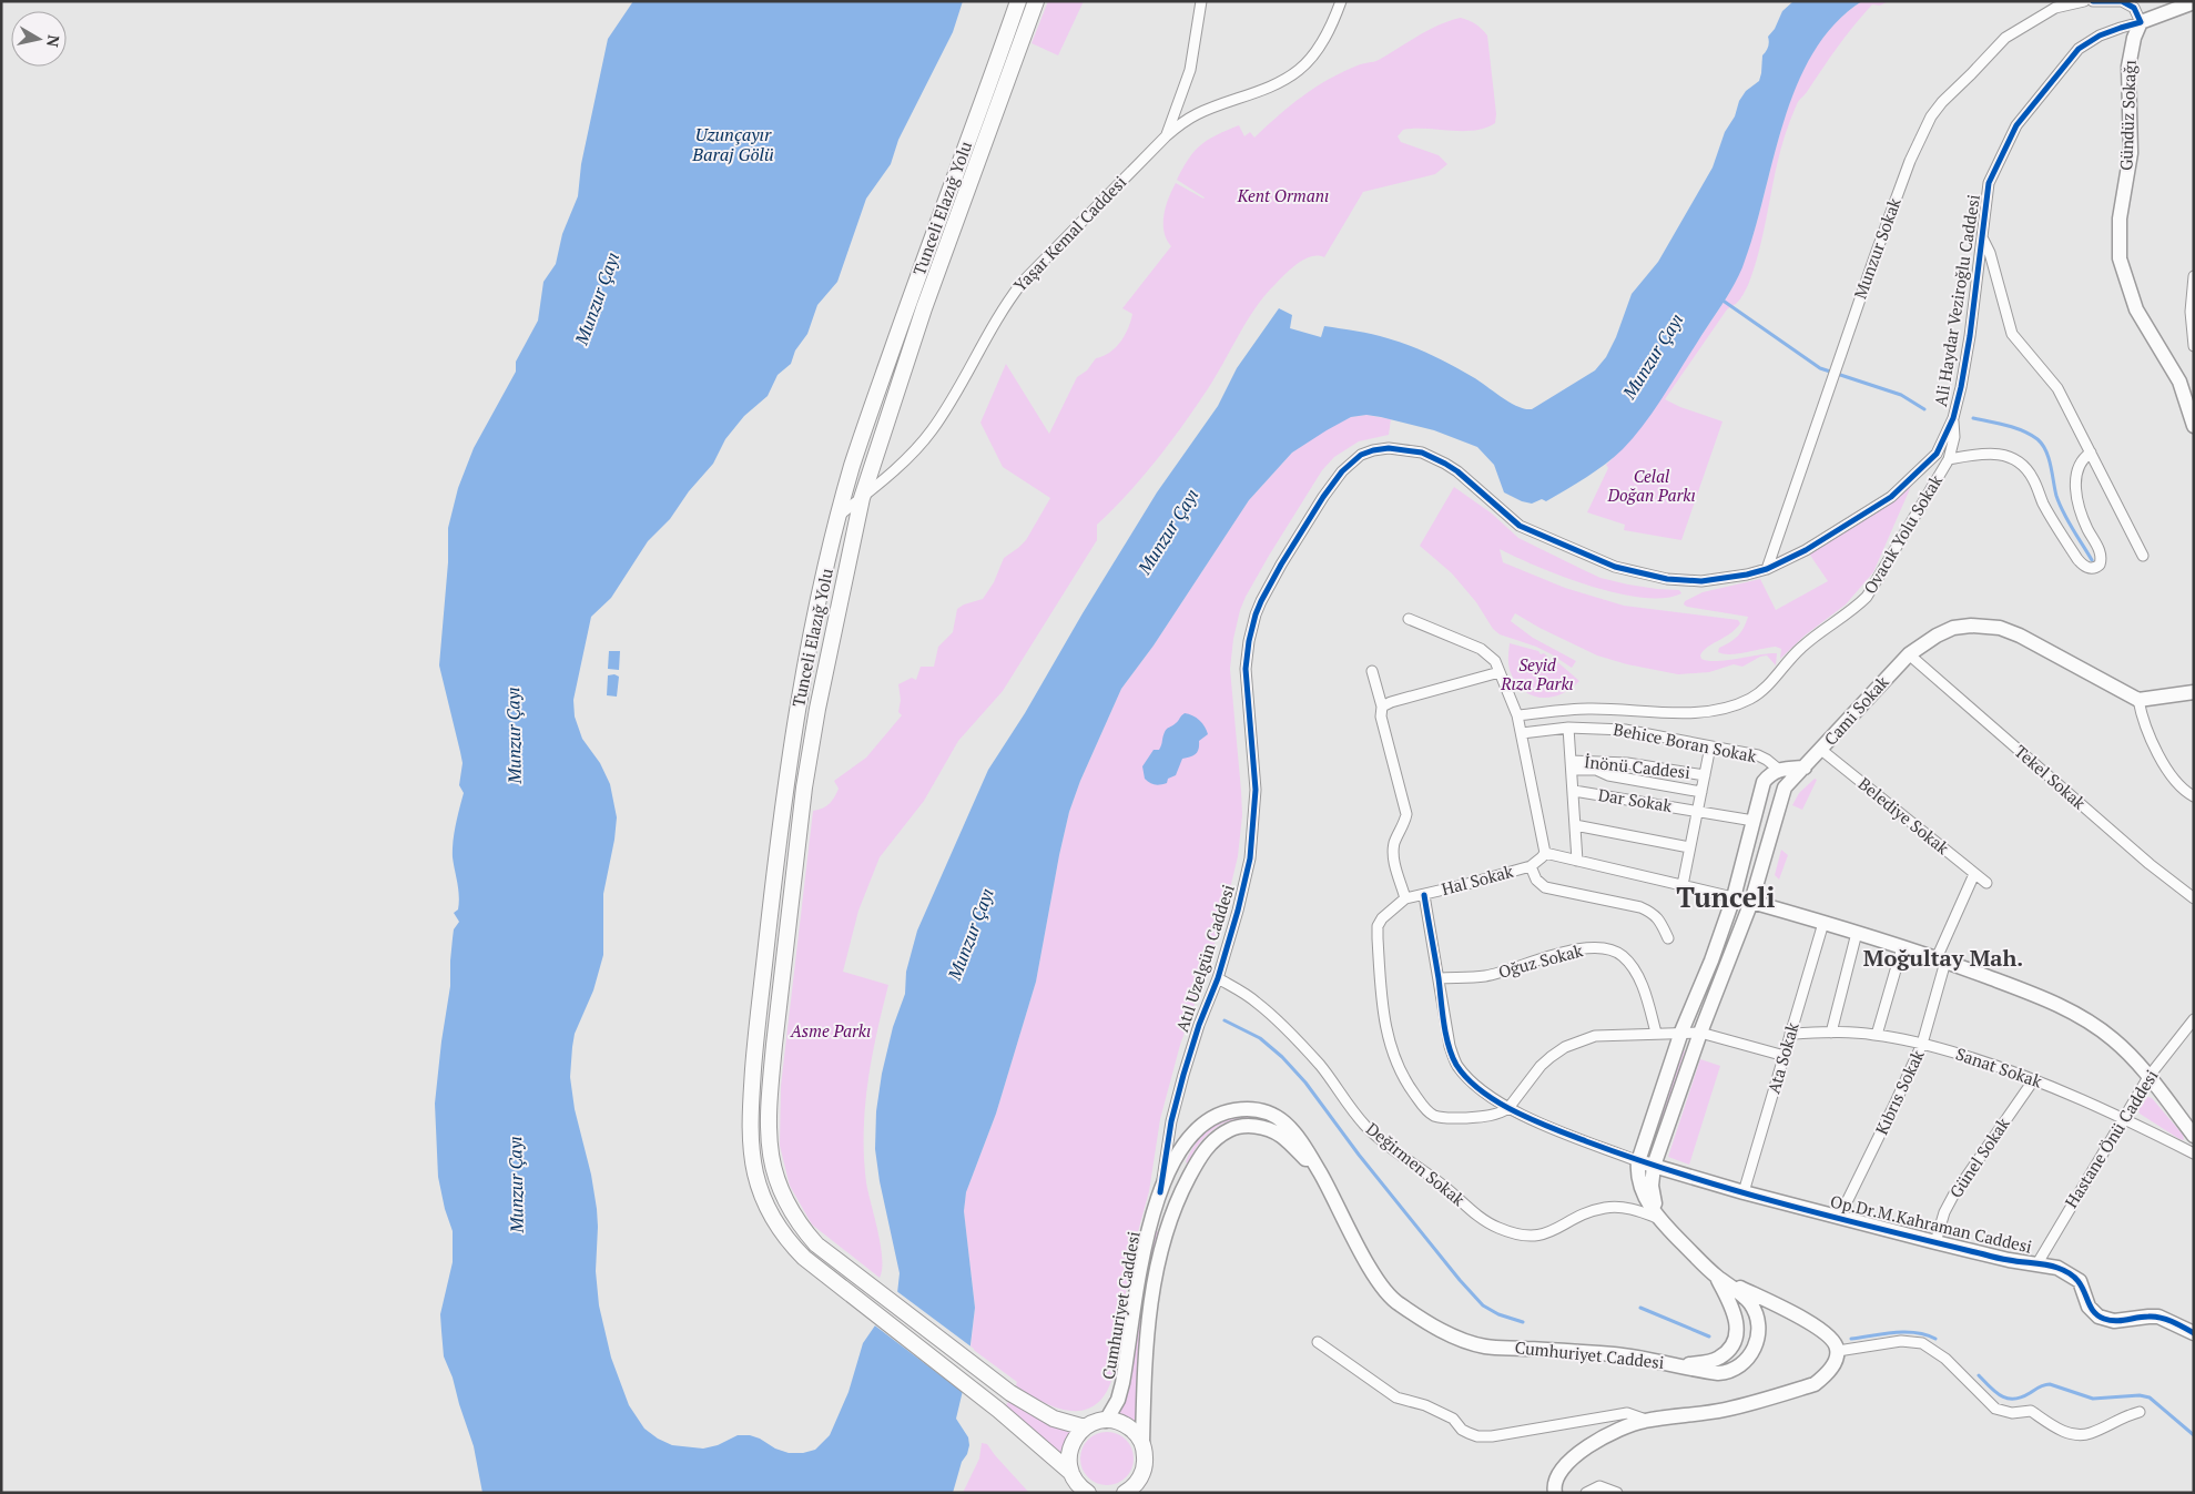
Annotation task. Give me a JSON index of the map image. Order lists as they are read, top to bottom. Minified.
{"streets":{"main road":["Gündüz Sokağı","Tunceli Elazığ Yolu","Ali Haydar Veziroğlu Caddesi","Cami Sokak","Op.Dr.M.Kahraman Caddesi","Cumhuriyet Caddesi"],"street":["Yaşar Kemal Caddesi","Munzur Sokak","Ovacık Yolu Sokak","Behice Boran Sokak","İnönü Caddesi","Tekel Sokak","Dar Sokak","Belediye Sokak","Hal Sokak","Atıl Uzelgün Caddesi","Oğuz Sokak","Ata Sokak","Sanat Sokak","Kıbrıs Sokak","Hastane Önü Caddesi","Günel Sokak","Değirmen Sokak"]},"crossings":[["Gündüz Sokağı","Ali Haydar Veziroğlu Caddesi"],["Tunceli Elazığ Yolu","Yaşar Kemal Caddesi"],["Munzur Sokak","Atıl Uzelgün Caddesi"],["Ali Haydar Veziroğlu Caddesi","Ovacık Yolu Sokak"],["Ali Haydar Veziroğlu Caddesi","Atıl Uzelgün Caddesi"],["Ovacık Yolu Sokak","Atıl Uzelgün Caddesi"],["Cami Sokak","Tekel Sokak"],["Cami Sokak","Belediye Sokak"],["Cami Sokak","Değirmen Sokak"],["Cami Sokak","Op.Dr.M.Kahraman Caddesi"],["Cami Sokak","Cumhuriyet Caddesi"],["Behice Boran Sokak","İnönü Caddesi"],["Behice Boran Sokak","Cumhuriyet Caddesi"],["İnönü Caddesi","Dar Sokak"],["Dar Sokak","Cumhuriyet Caddesi"],["Belediye Sokak","Kıbrıs Sokak"],["Atıl Uzelgün Caddesi","Değirmen Sokak"],["Atıl Uzelgün Caddesi","Cumhuriyet Caddesi"],["Ata Sokak","Sanat Sokak"],["Ata Sokak","Op.Dr.M.Kahraman Caddesi"],["Sanat Sokak","Kıbrıs Sokak"],["Sanat Sokak","Hastane Önü Caddesi"],["Sanat Sokak","Günel Sokak"],["Kıbrıs Sokak","Op.Dr.M.Kahraman Caddesi"],["Hastane Önü Caddesi","Op.Dr.M.Kahraman Caddesi"],["Günel Sokak","Op.Dr.M.Kahraman Caddesi"],["Değirmen Sokak","Cumhuriyet Caddesi"],["Op.Dr.M.Kahraman Caddesi","Cumhuriyet Caddesi"]],"districts":["Tunceli","Moğultay Mah."],"water":["Uzunçayır Baraj Gölü","Munzur Çayı"],"parks":["Kent Ormanı","Celal Doğan Parkı","Seyid Rıza Parkı","Asme Parkı"],"north":"right"}
